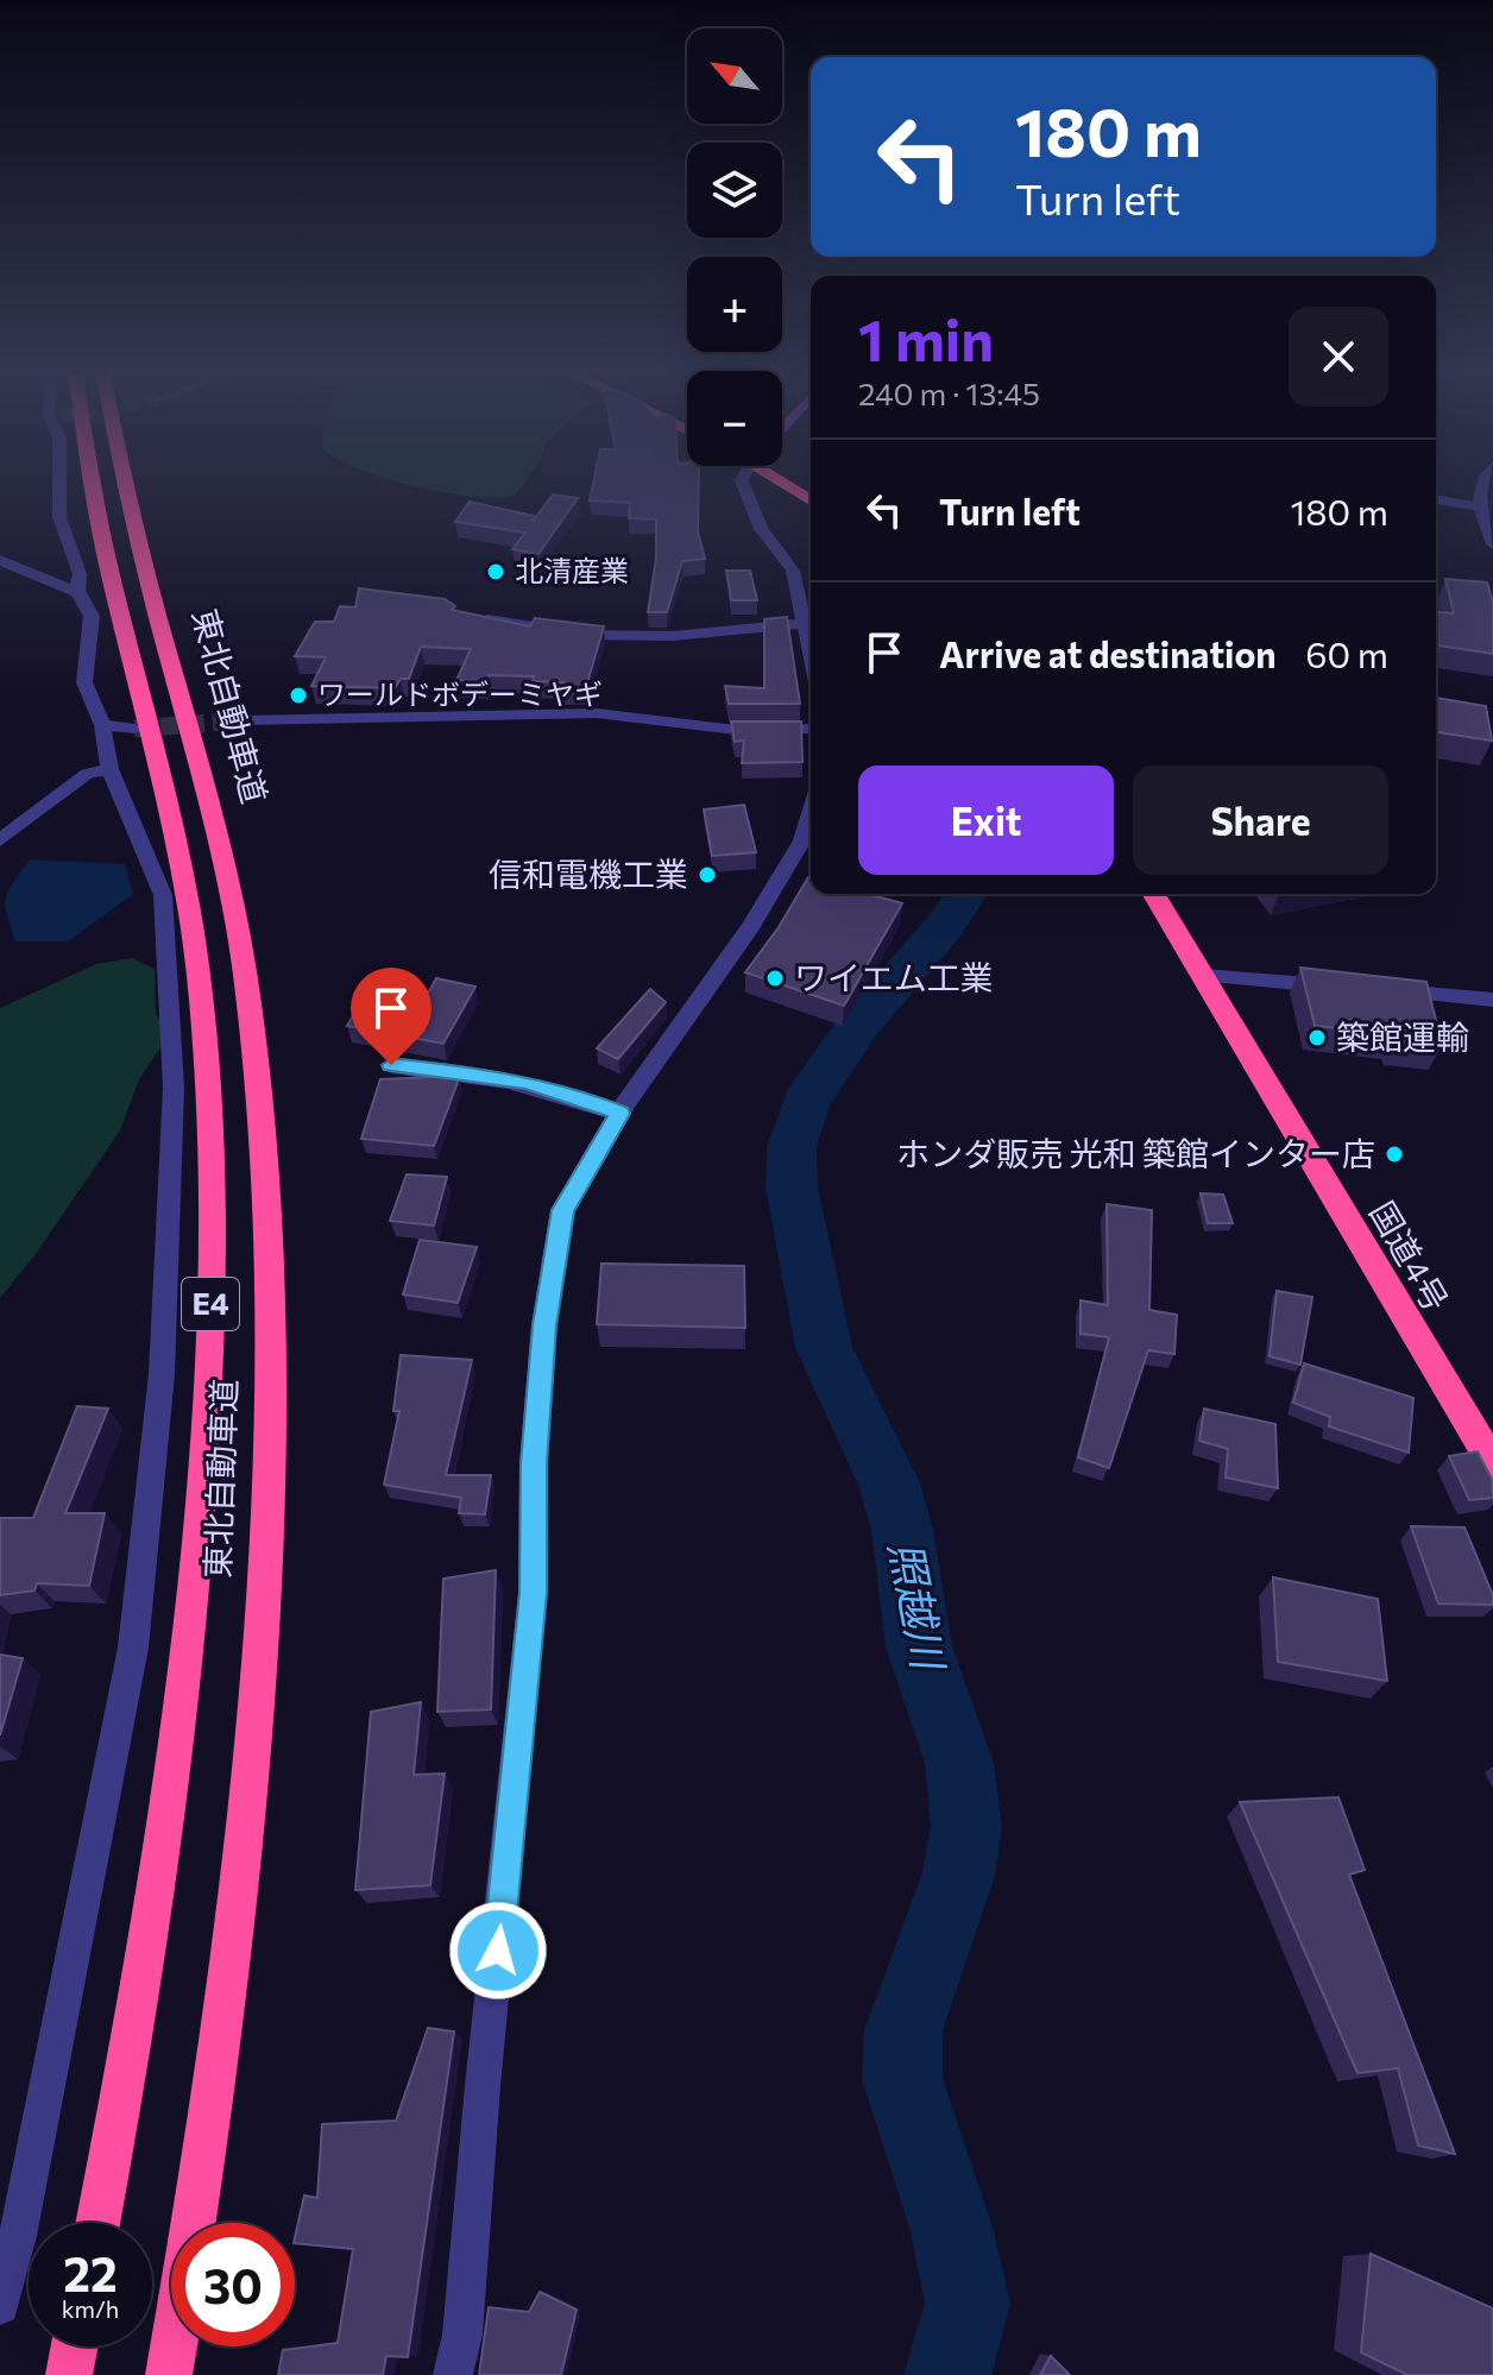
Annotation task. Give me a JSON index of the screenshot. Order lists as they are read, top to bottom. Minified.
{"streets":{"highway":["東北自動車道","国道4号","E4"]},"water":["照越川"],"places":["北清産業","ワールドボデーミヤギ","信和電機工業","ワイエム工業","築館運輸","ホンダ販売 光和 築館インター店"],"north":"top left","page":{"map_buttons":["+","−"],"turn":["180 m","Turn left"],"heading":["1 min","240 m · 13:45"],"list":[{"name":"Turn left","value":"180 m"},{"name":"Arrive at destination","value":"60 m"}],"buttons":["Exit","Share"],"speed":"22 km/h","limit":"30"}}
